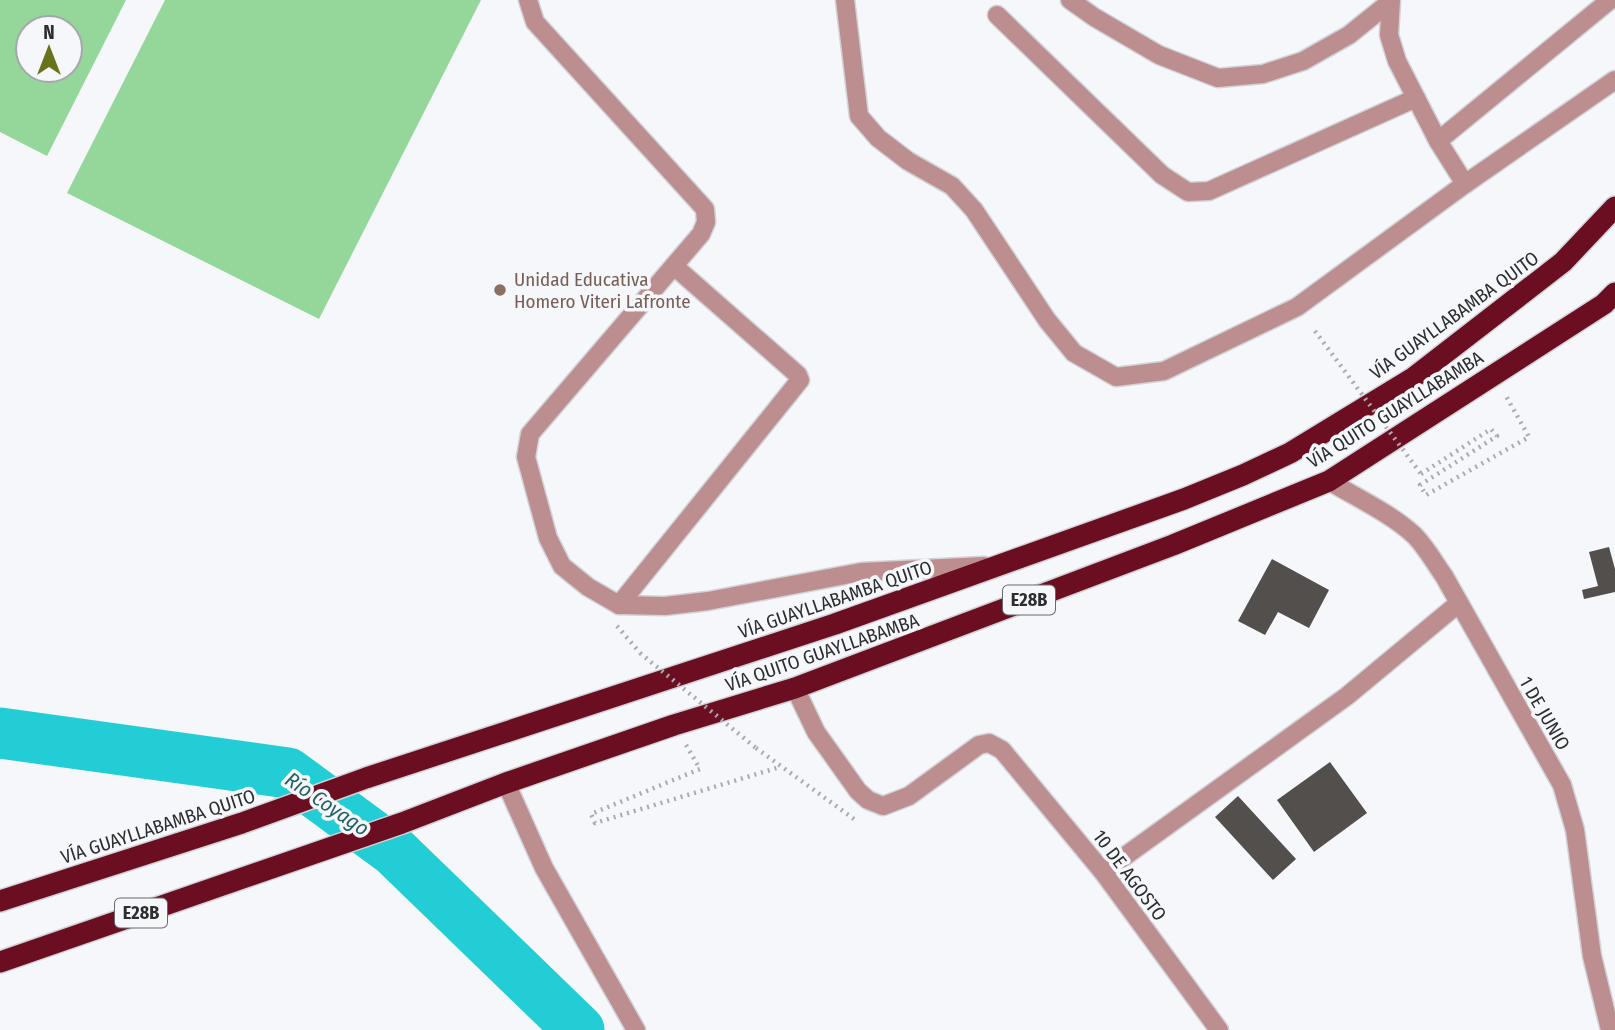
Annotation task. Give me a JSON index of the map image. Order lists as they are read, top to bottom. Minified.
{"streets":{"highway":["VÍA GUAYLLABAMBA QUITO","VÍA QUITO GUAYLLABAMBA","E28B"],"street":["1 DE JUNIO","10 DE AGOSTO"]},"crossings":[["VÍA QUITO GUAYLLABAMBA","1 DE JUNIO"]],"water":["Río Coyago"],"places":["Unidad Educativa Homero Viteri Lafronte"],"north":"top"}
